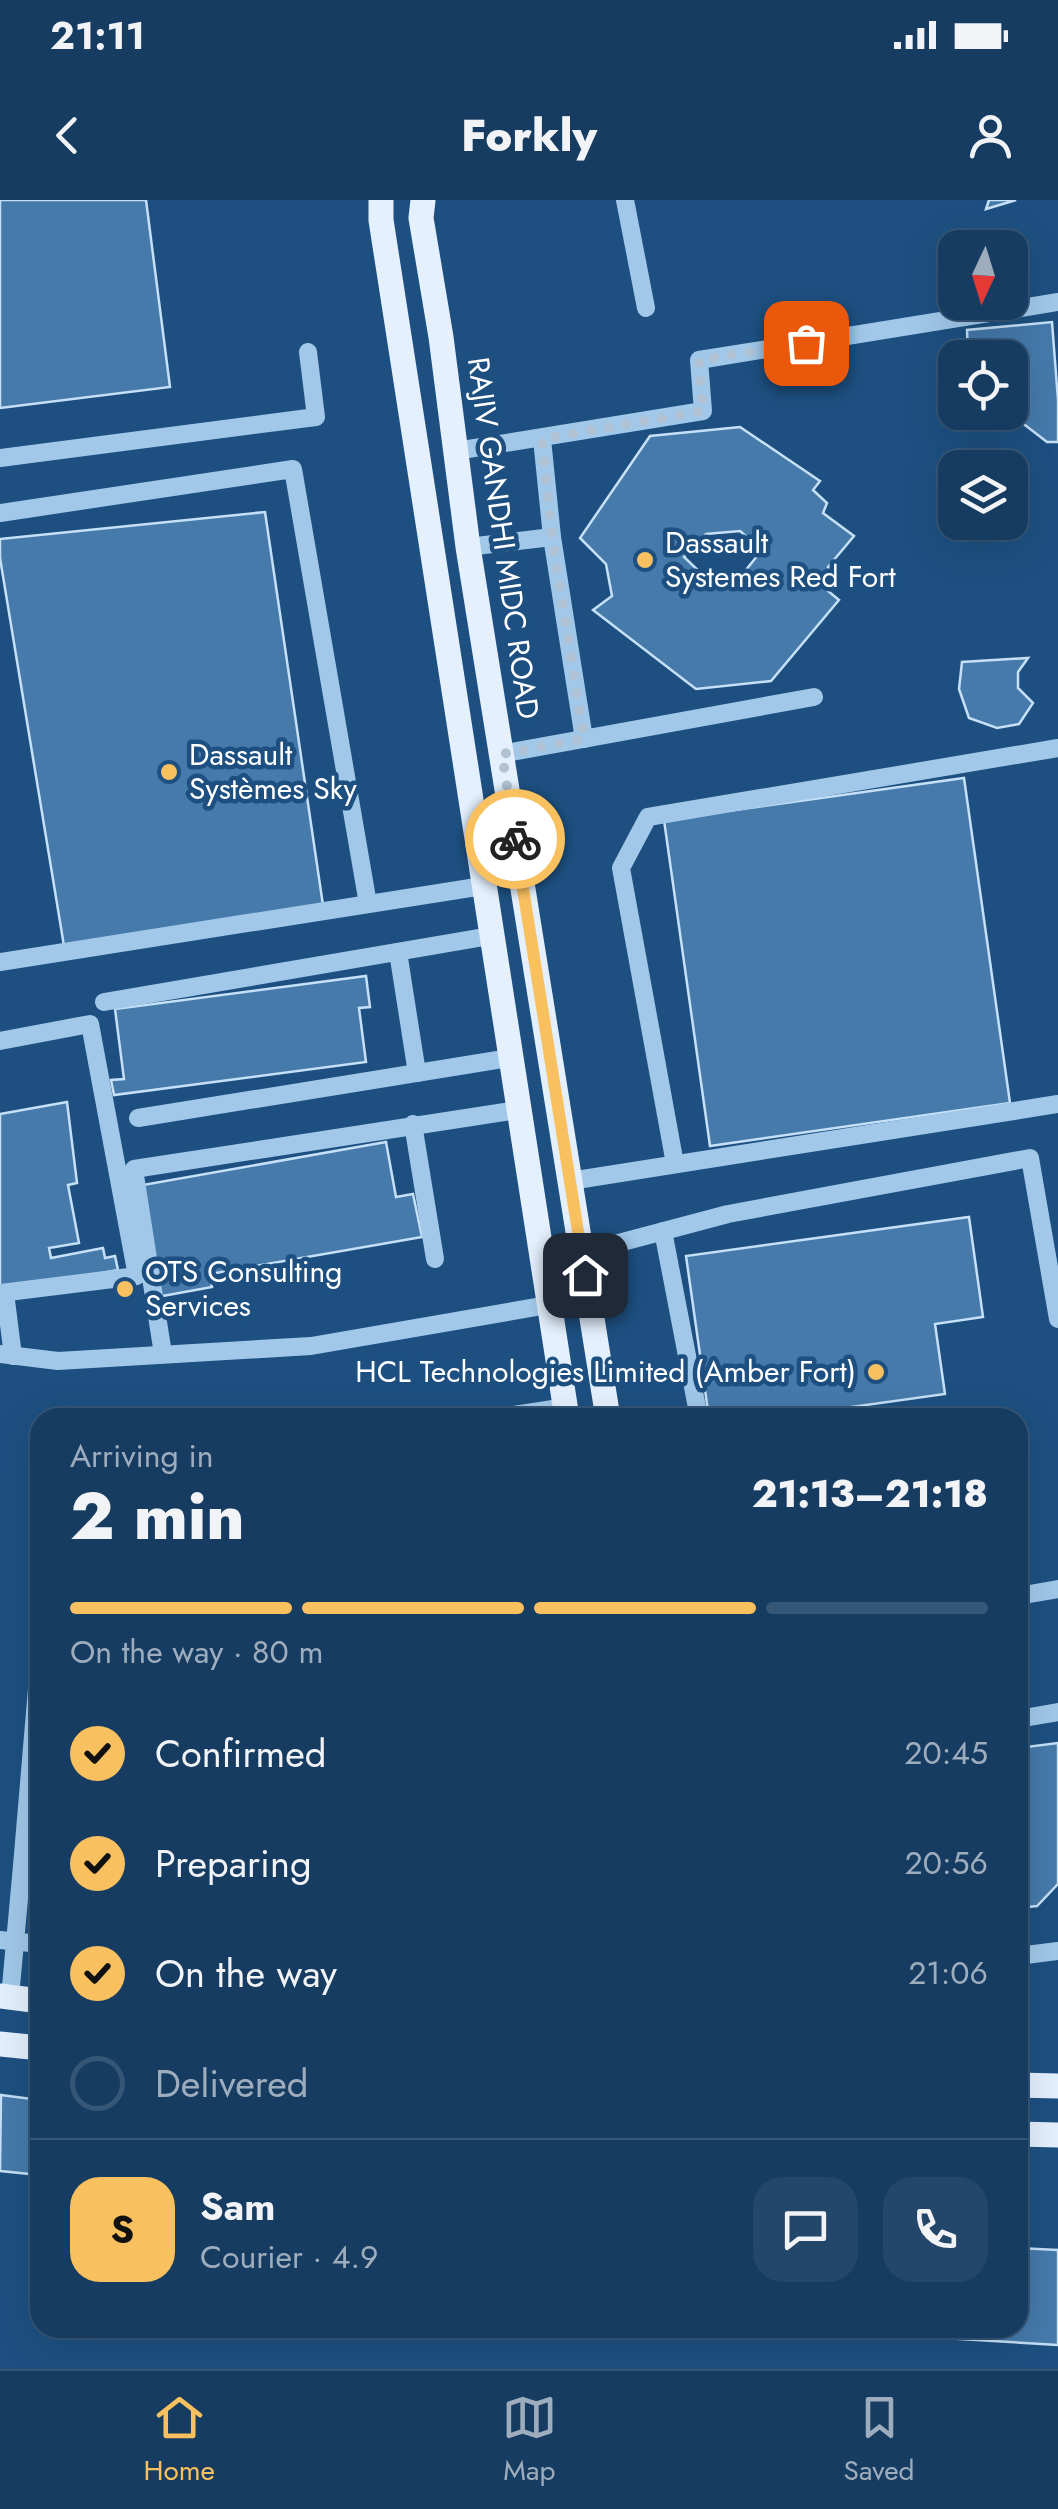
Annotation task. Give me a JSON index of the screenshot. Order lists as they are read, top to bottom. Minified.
{"streets":{"main road":["RAJIV GANDHI MIDC ROAD"]},"places":["Dassault Systemes Red Fort","Dassault Systèmes Sky","OTS Consulting Services","HCL Technologies Limited (Amber Fort)"],"north":"bottom","page":{"status":"21:11","header":"Forkly","heading":["2 min","Arriving in","21:13–21:18"],"panel":["Sam","Courier · 4.9"],"bar":"On the way · 80 m","list":[["Confirmed","20:45"],["Preparing","20:56"],["On the way","21:06"],"Delivered"],"round":"S","tabs":["Home","Map","Saved"]}}
